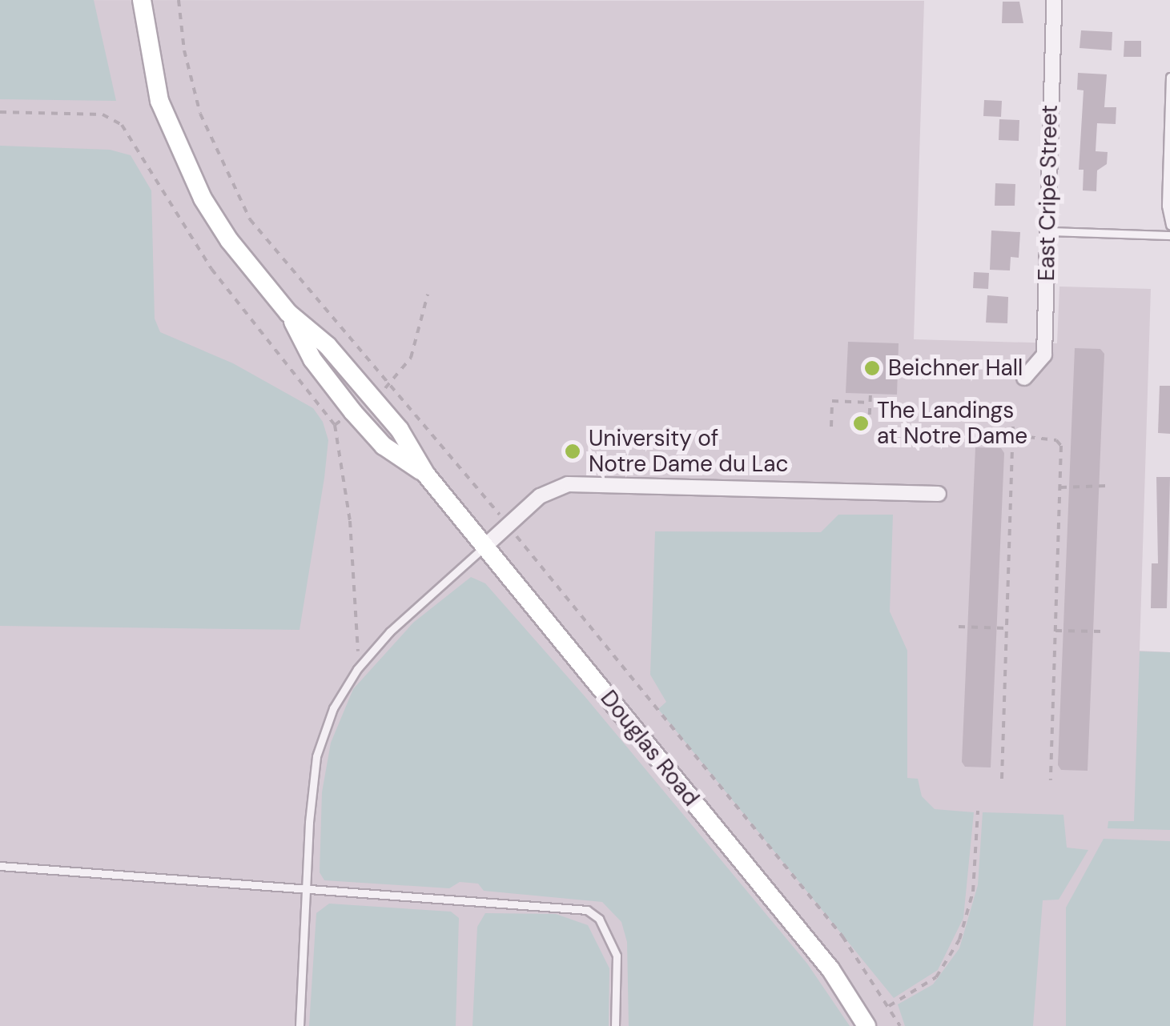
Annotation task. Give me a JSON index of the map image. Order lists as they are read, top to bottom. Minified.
{"streets":{"street":["East Cripe Street","Douglas Road"]},"places":["Beichner Hall","The Landings at Notre Dame","University of Notre Dame du Lac"]}
